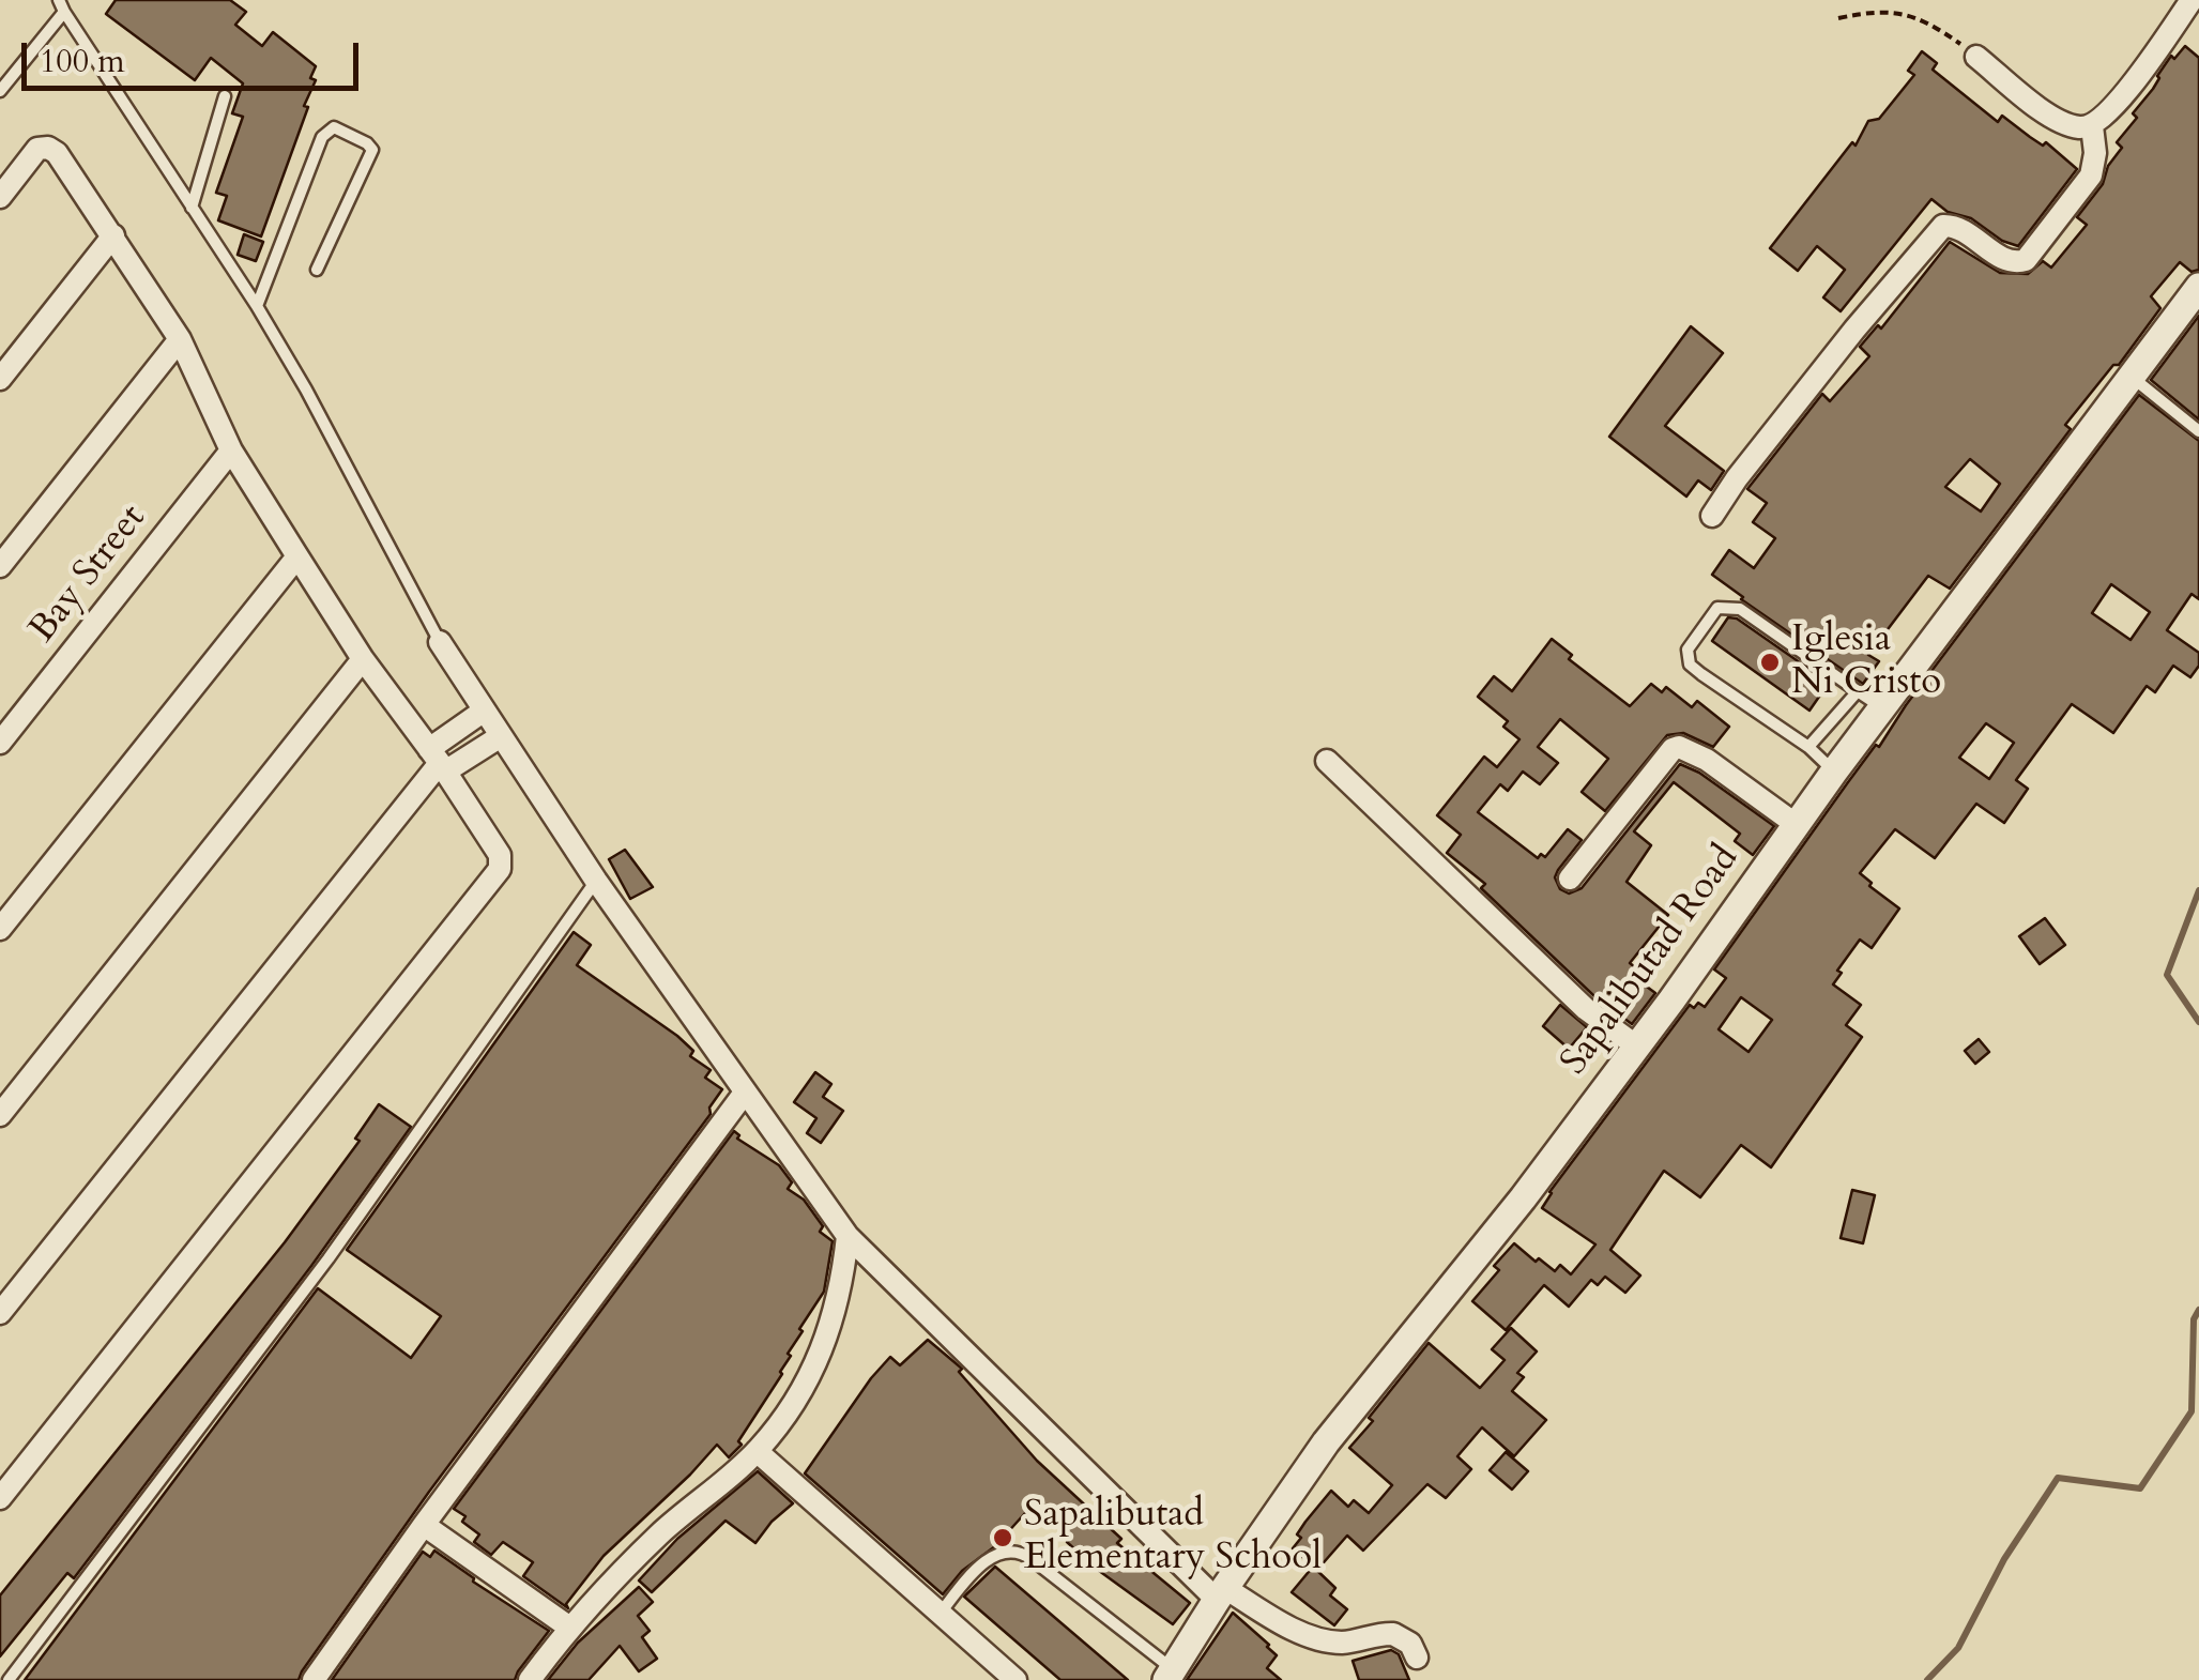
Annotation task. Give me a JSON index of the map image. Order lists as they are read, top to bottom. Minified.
{"streets":{"street":["Bay Street","Sapalibutad Road"]},"places":["Iglesia Ni Cristo","Sapalibutad Elementary School"],"scale_bar":"100 m"}
